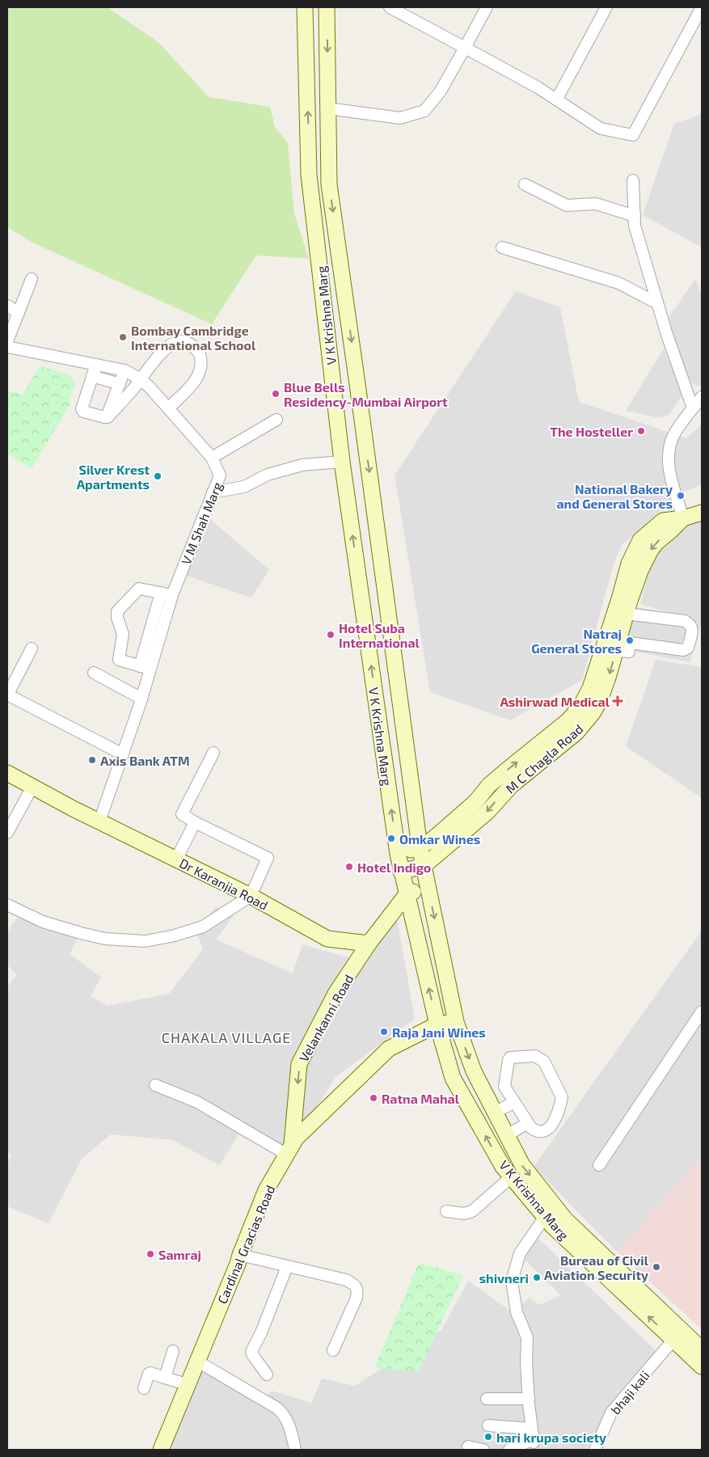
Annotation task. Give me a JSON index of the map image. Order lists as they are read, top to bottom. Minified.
{"streets":{"main road":["V K Krishna Marg","M C Chagla Road","Dr Karanjia Road","Velankanni Road","Cardinal Gracias Road"],"street":["V M Shah Marg","bhaji kali"]},"crossings":[["V K Krishna Marg","M C Chagla Road"],["V K Krishna Marg","Cardinal Gracias Road"],["V K Krishna Marg","bhaji kali"],["V M Shah Marg","Dr Karanjia Road"],["Dr Karanjia Road","Velankanni Road"],["Velankanni Road","Cardinal Gracias Road"]],"one_way":["Velankanni Road"],"districts":["CHAKALA VILLAGE"],"places":{"other":["Bombay Cambridge International School","Blue Bells Residency-Mumbai Airport","The Hosteller","Silver Krest Apartments","National Bakery and General Stores","Hotel Suba International","Natraj General Stores","Axis Bank ATM","Omkar Wines","Hotel Indigo","Raja Jani Wines","Ratna Mahal","Samraj","Bureau of Civil Aviation Security","shivneri","hari krupa society"],"health":["Ashirwad Medical"]}}
